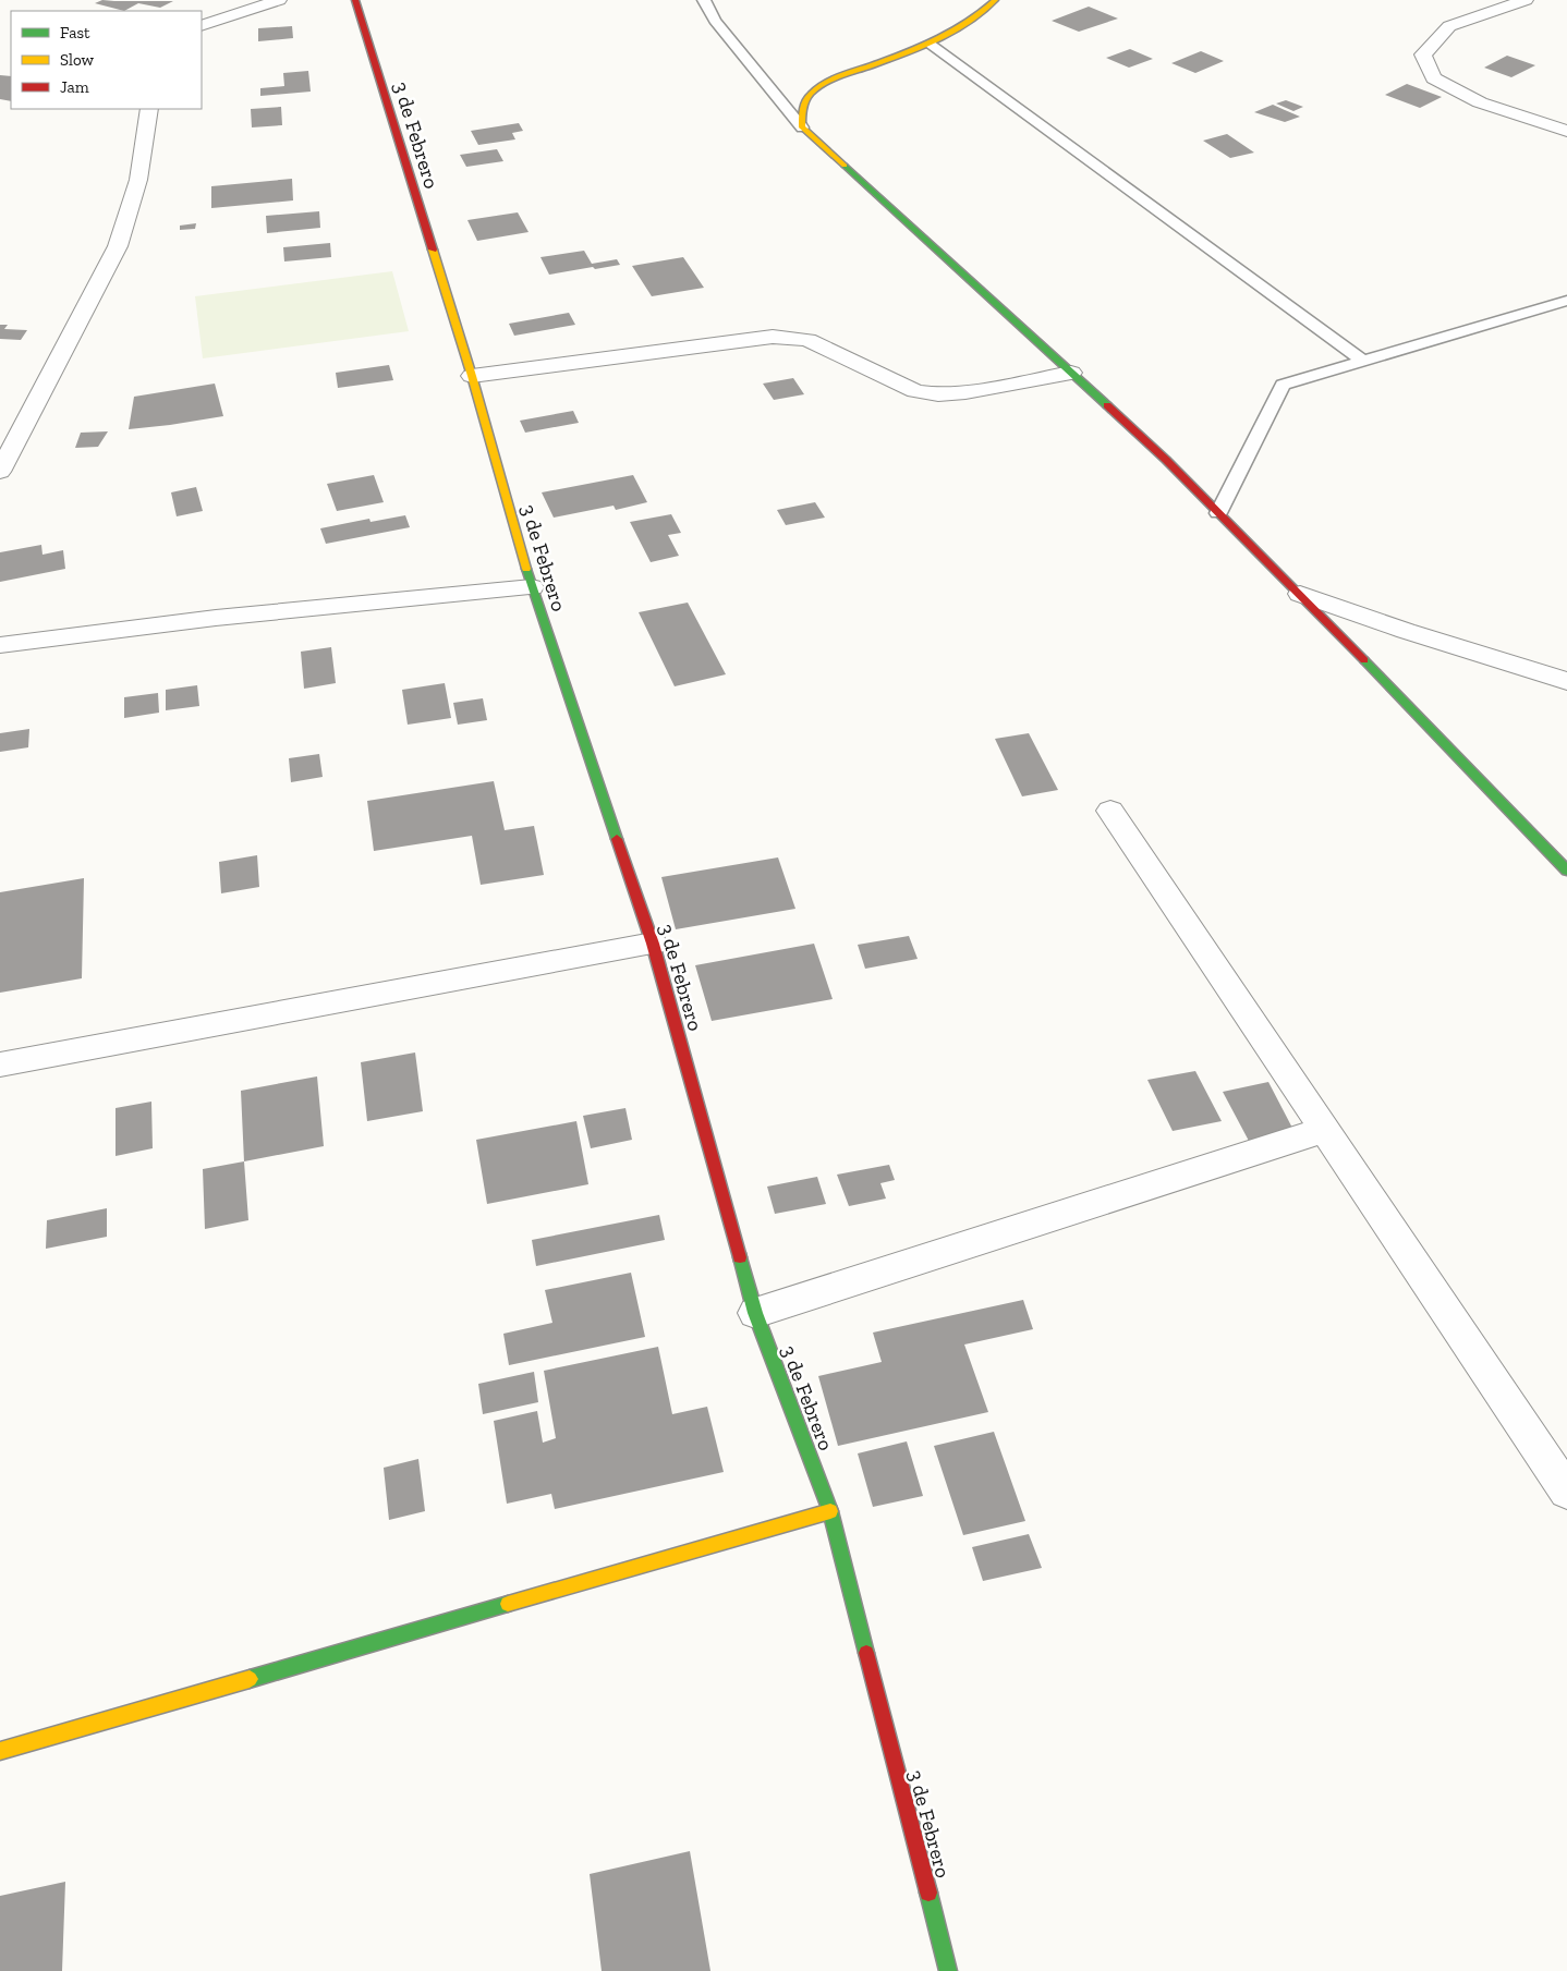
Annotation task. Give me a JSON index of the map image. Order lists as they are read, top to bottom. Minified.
{"streets":{"street":["3 de Febrero"]},"legend":["Fast","Slow","Jam"]}
